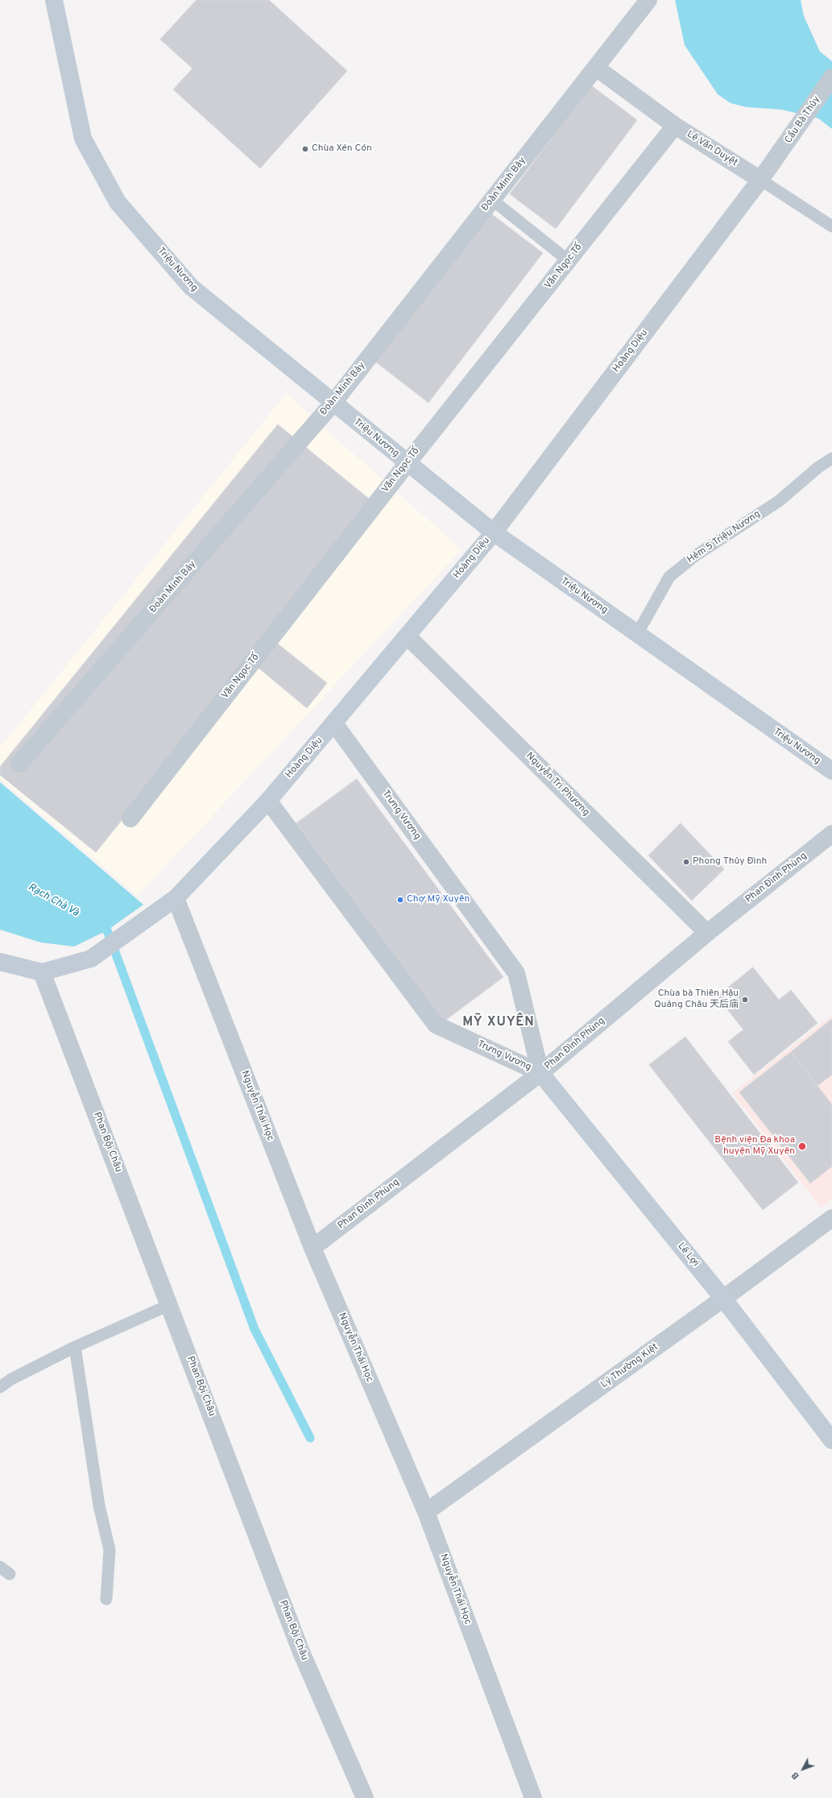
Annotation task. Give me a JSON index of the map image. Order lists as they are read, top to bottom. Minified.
{"streets":{"street":["Cầu Bà Thủy","Lê Văn Duyệt","Đoàn Minh Bảy","Văn Ngọc Tố","Triệu Nương","Hoàng Diệu","Nguyễn Tri Phương","Trưng Vương","Phan Đình Phùng","Nguyễn Thái Học","Phan Bội Châu","Lê Lợi","Lý Thường Kiệt"],"lane":["Hẻm 5 Triệu Nương"]},"crossings":[["Cầu Bà Thủy","Hoàng Diệu"],["Lê Văn Duyệt","Đoàn Minh Bảy"],["Lê Văn Duyệt","Văn Ngọc Tố"],["Lê Văn Duyệt","Hoàng Diệu"],["Đoàn Minh Bảy","Triệu Nương"],["Văn Ngọc Tố","Triệu Nương"],["Triệu Nương","Hoàng Diệu"],["Triệu Nương","Hẻm 5 Triệu Nương"],["Hoàng Diệu","Nguyễn Tri Phương"],["Hoàng Diệu","Trưng Vương"],["Hoàng Diệu","Nguyễn Thái Học"],["Hoàng Diệu","Phan Bội Châu"],["Nguyễn Tri Phương","Phan Đình Phùng"],["Trưng Vương","Phan Đình Phùng"],["Trưng Vương","Lê Lợi"],["Phan Đình Phùng","Nguyễn Thái Học"],["Phan Đình Phùng","Lê Lợi"],["Nguyễn Thái Học","Lý Thường Kiệt"],["Lê Lợi","Lý Thường Kiệt"]],"districts":["MỸ XUYÊN"],"water":["Rạch Chà Và"],"places":["Chùa Xén Cón","Phong Thủy Đình","Chợ Mỹ Xuyên","Chùa bà Thiên Hậu Quảng Châu 天后庙","Bệnh viện Đa khoa huyện Mỹ Xuyên"],"north":"bottom left"}
